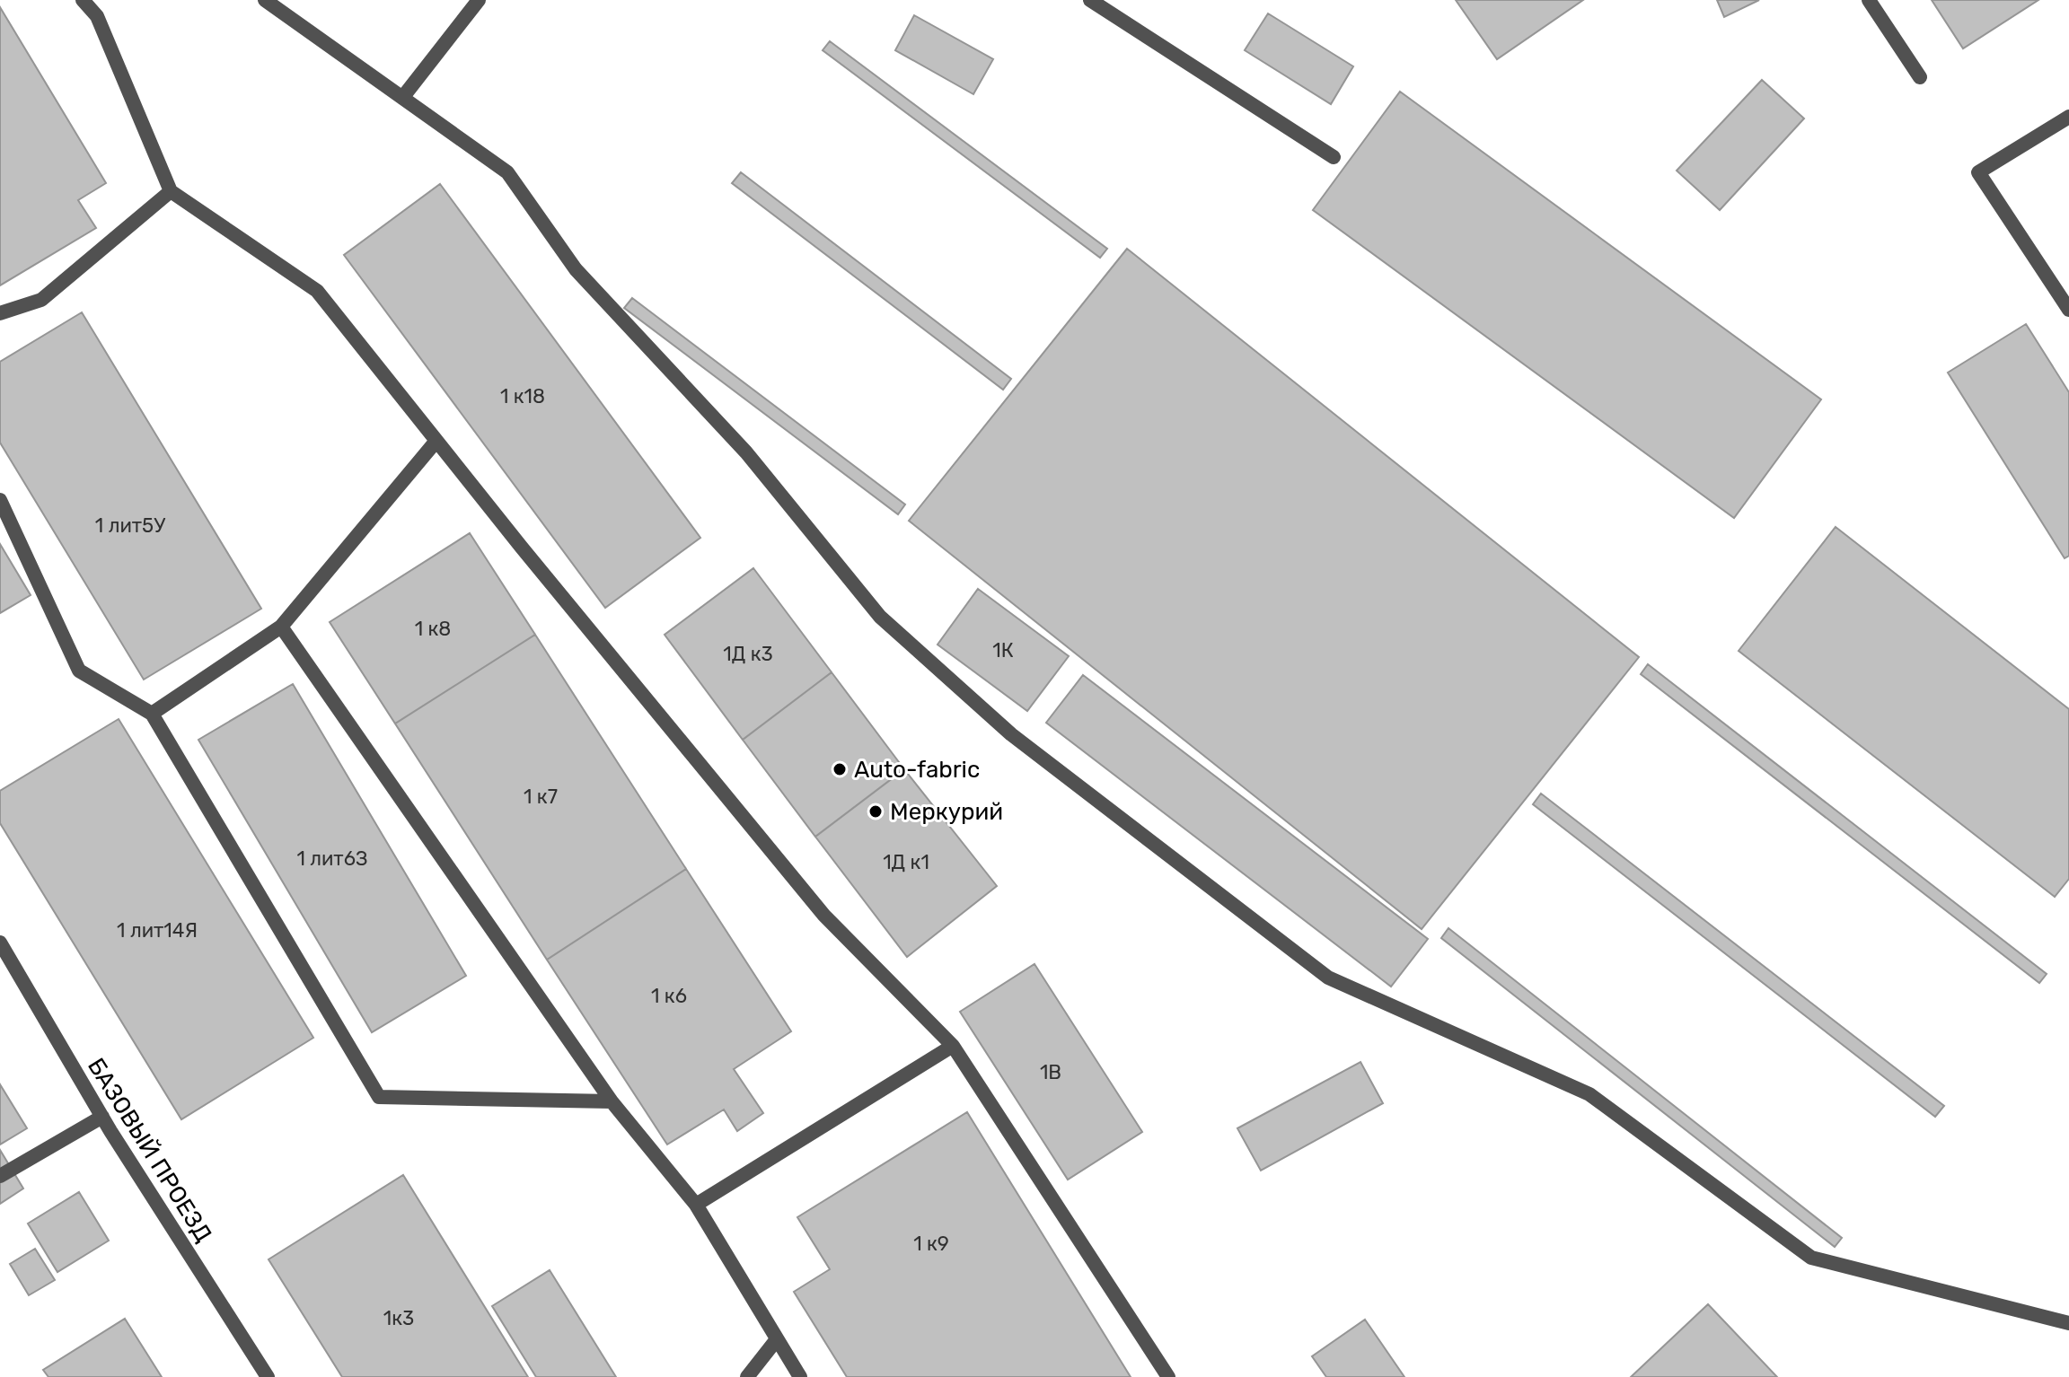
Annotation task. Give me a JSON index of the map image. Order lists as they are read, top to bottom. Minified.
{"streets":{"lane":["БАЗОВЫЙ ПРОЕЗД"]},"places":["Auto-fabric","Меркурий"],"house_numbers":["1 к18","1 лит5У","1 к8","1К","1Д к3","1 к7","1 лит6З","1Д к1","1 лит14Я","1 к6","1В","1 к9","1к3"]}
